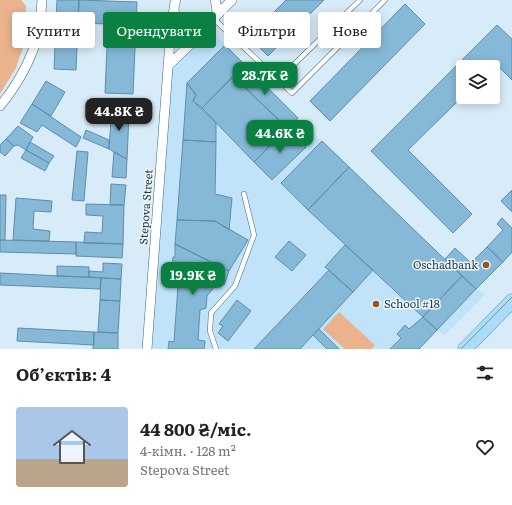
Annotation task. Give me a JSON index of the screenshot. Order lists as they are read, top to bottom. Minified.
{"streets":{"street":["Stepova Street"]},"places":["Oschadbank","School #18"],"page":{"chip":["Купити","Орендувати","Фільтри","Нове"],"price":["28.7K ₴","44.8K ₴","44.6K ₴","19.9K ₴"],"heading":"Об’єктів: 4","list":[{"name":"44 800 ₴/міс.","note":"4-кімн. · 128 m² · Stepova Street"}]}}
